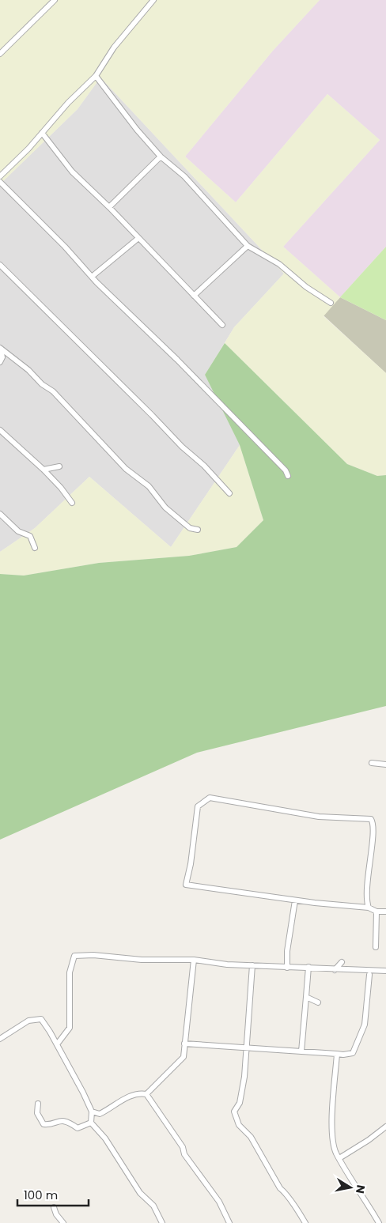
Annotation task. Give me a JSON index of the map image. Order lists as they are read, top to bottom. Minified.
{"scale_bar":"100 m","north":"right"}
